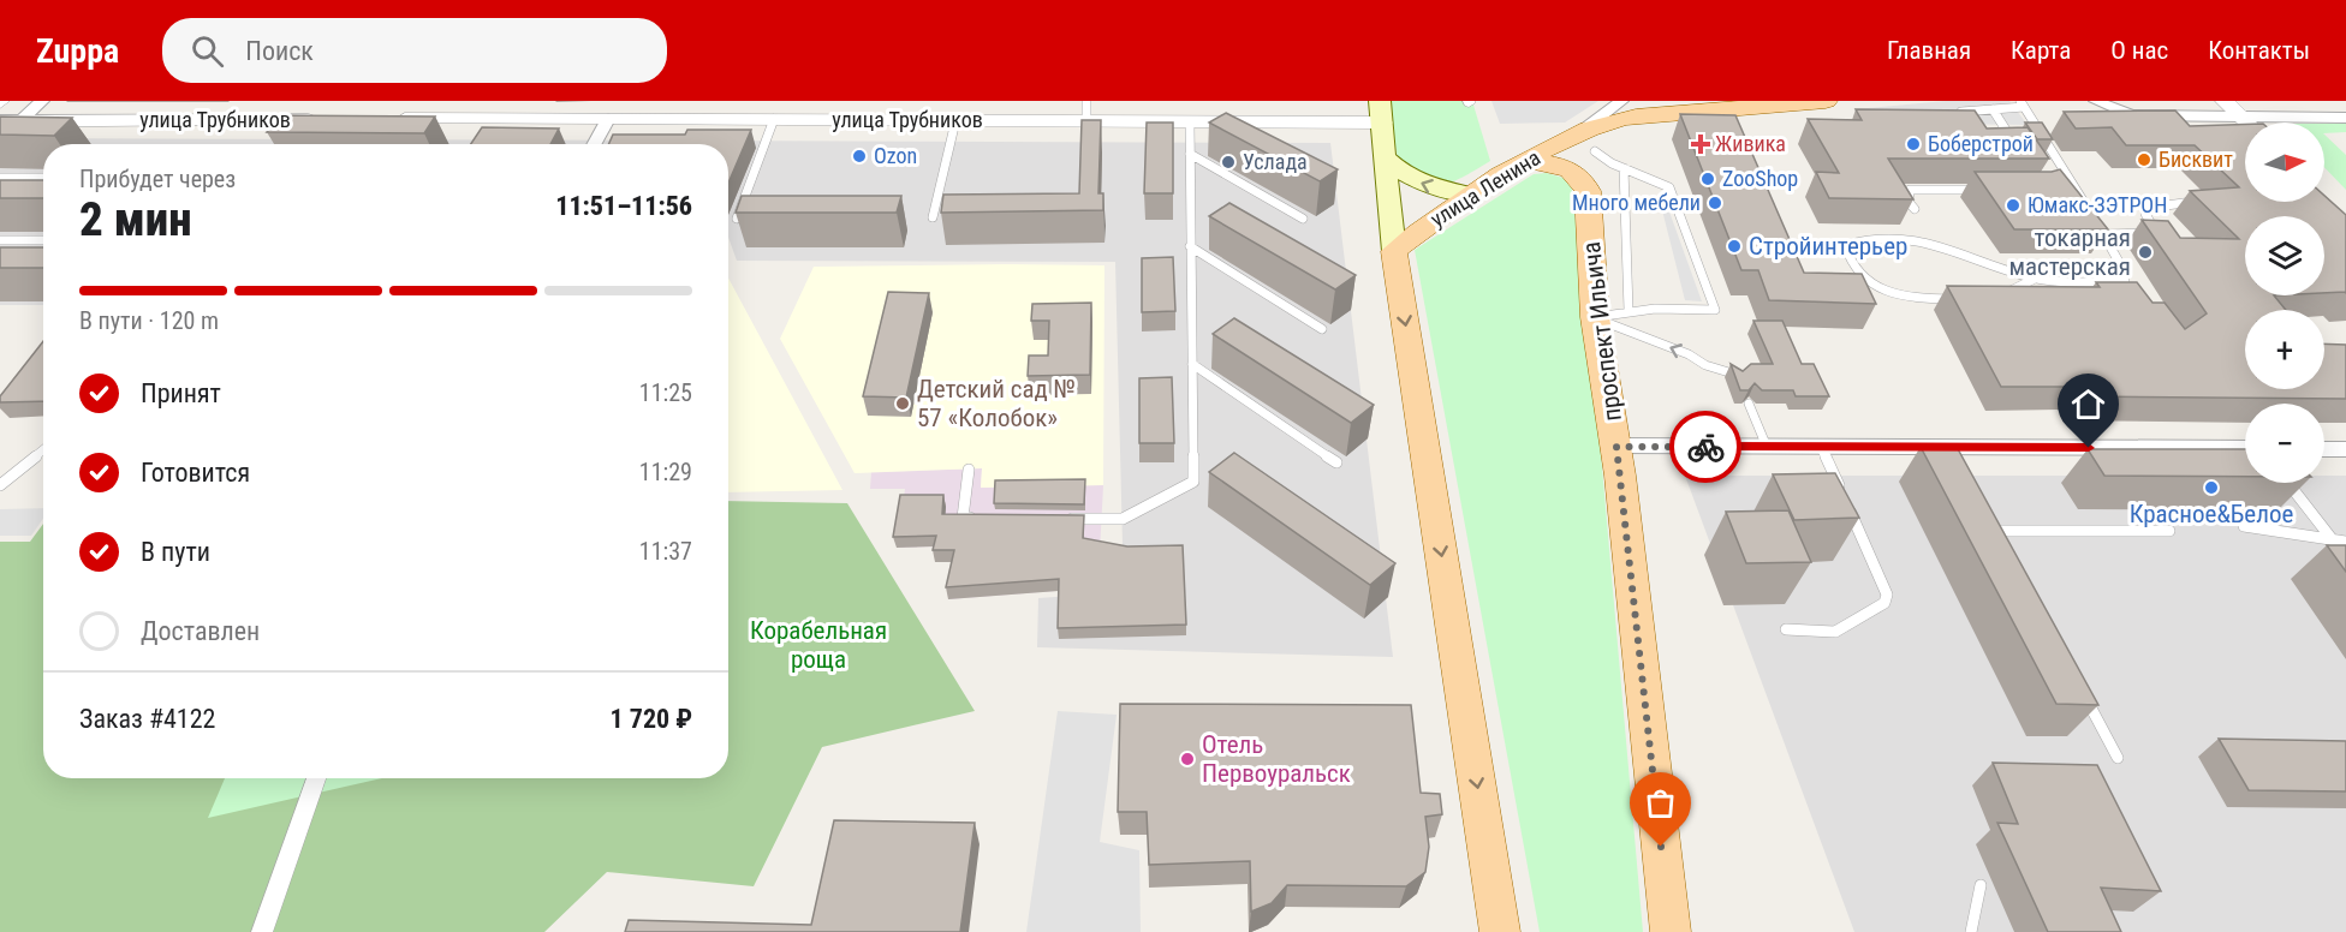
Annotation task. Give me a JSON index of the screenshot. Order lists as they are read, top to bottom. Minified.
{"streets":{"main road":["улица Ленина","проспект Ильича"],"street":["улица Трубников"]},"parks":["Корабельная роща"],"places":{"health":["Живика"],"other":["Боберстрой","Ozon","Бисквит","Услада","ZooShop","Много мебели","Юмакс-ЗЭТРОН","Стройинтерьер","токарная мастерская","Детский сад № 57 «Колобок»","Красное&Белое","Отель Первоуральск"]},"north":"right","page":{"header":"Zuppa","search":"Поиск","nav":["Главная","Карта","О нас","Контакты"],"map_buttons":["+","−"],"heading":["2 мин","Прибудет через","11:51–11:56"],"panel":["Заказ #4122","1 720 ₽"],"bar":"В пути · 120 m","list":[["Принят","11:25"],["Готовится","11:29"],["В пути","11:37"],"Доставлен"]}}
